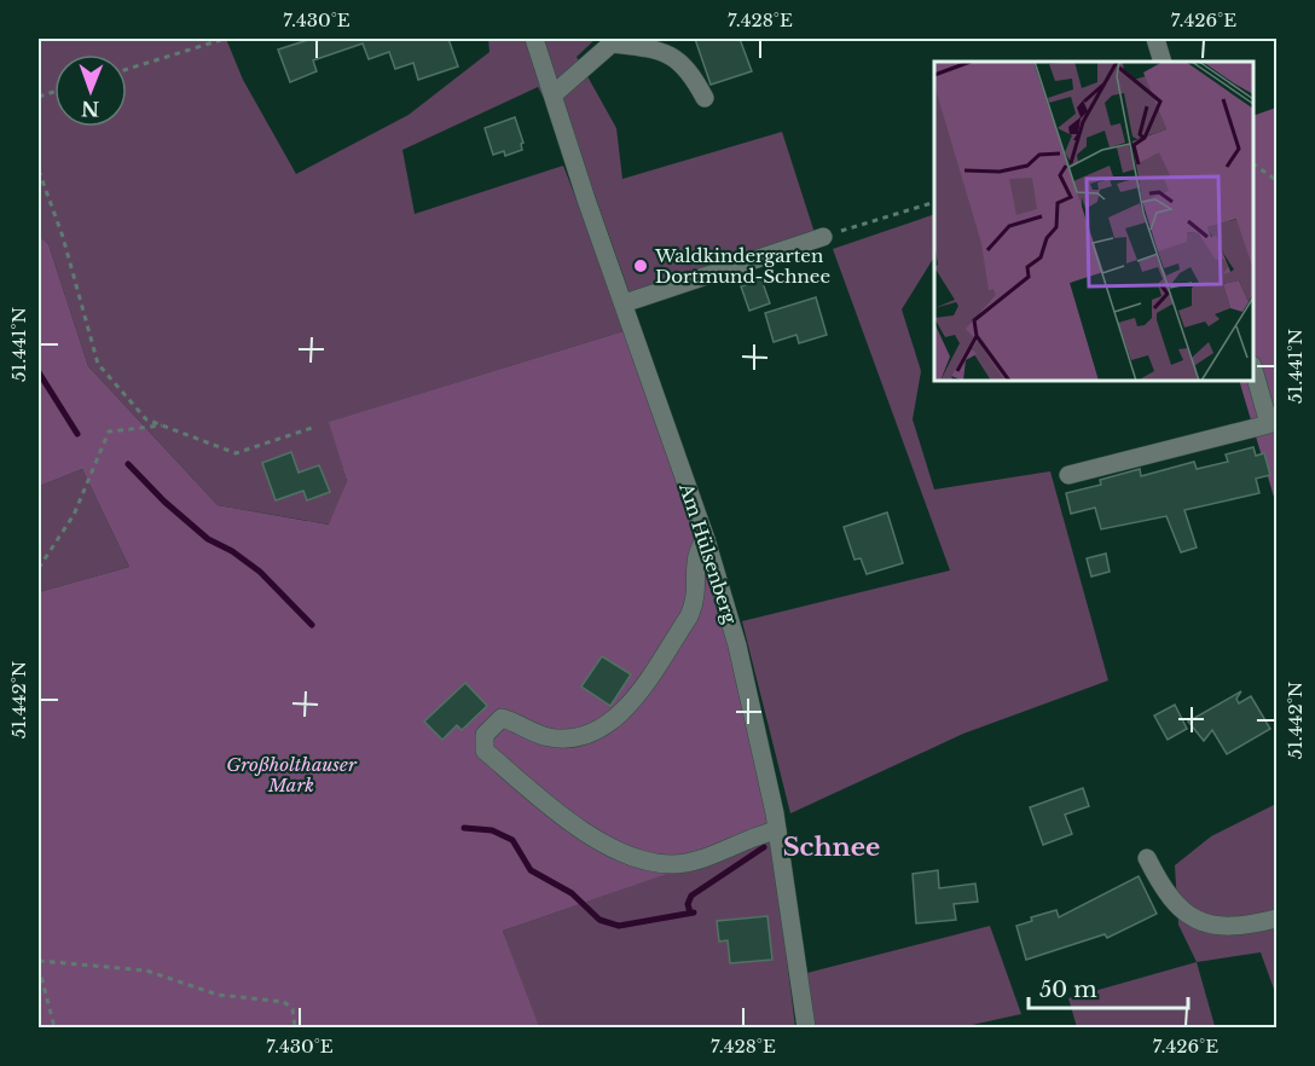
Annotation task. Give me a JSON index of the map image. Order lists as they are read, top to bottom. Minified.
{"streets":{"street":["Am Hülsenberg"]},"districts":["Schnee"],"parks":["Großholthauser Mark"],"places":["Waldkindergarten Dortmund-Schnee"],"scale_bar":"50 m","north":"bottom","coordinates":["7.430°E","7.428°E","7.426°E","51.441°N","51.442°N"]}
